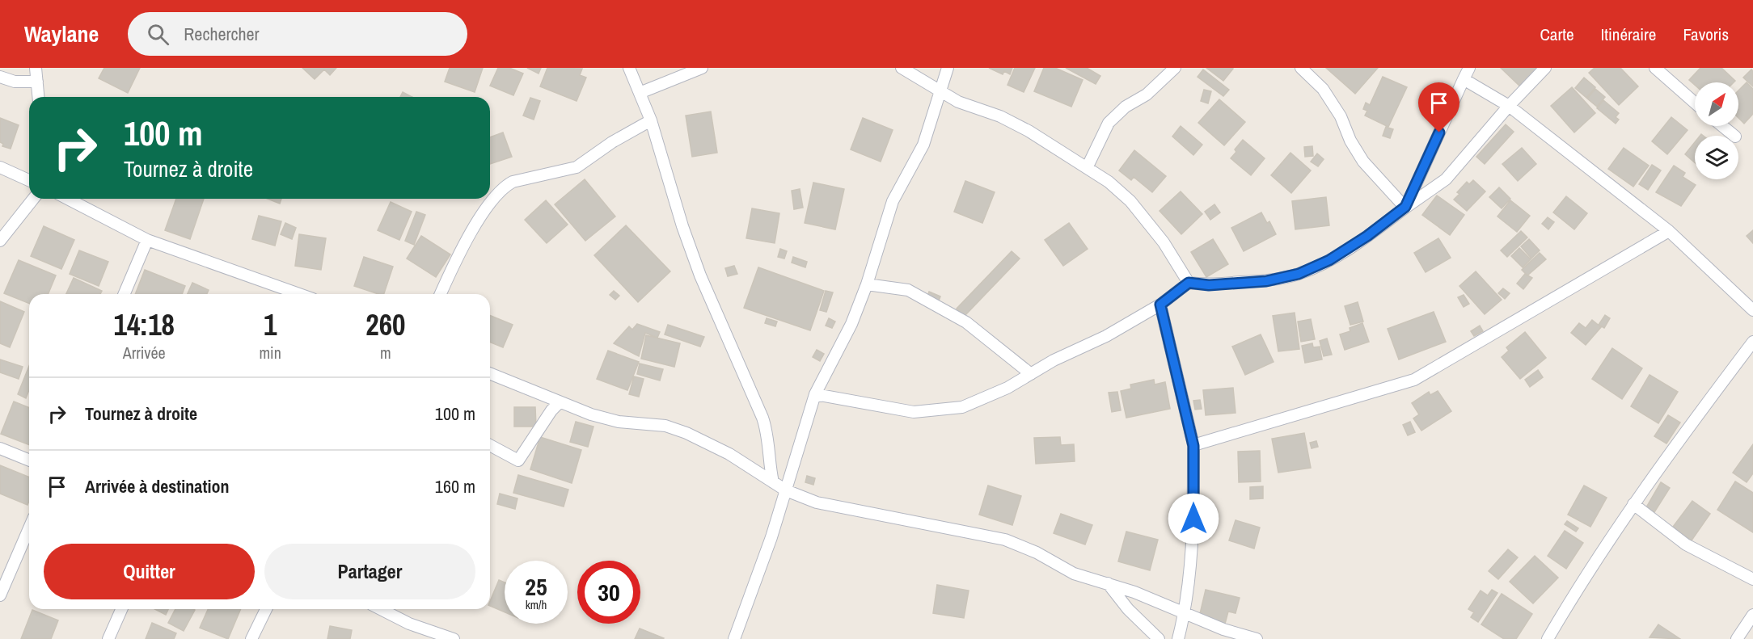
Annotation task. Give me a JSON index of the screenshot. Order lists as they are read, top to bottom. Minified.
{"north":"top right","page":{"header":"Waylane","search":"Rechercher","nav":["Carte","Itinéraire","Favoris"],"turn":["100 m","Tournez à droite"],"eta":["14:18","Arrivée","1","min","260","m"],"list":[{"name":"Tournez à droite","value":"100 m"},{"name":"Arrivée à destination","value":"160 m"}],"buttons":["Quitter","Partager"],"speed":"25 km/h","limit":"30"}}
